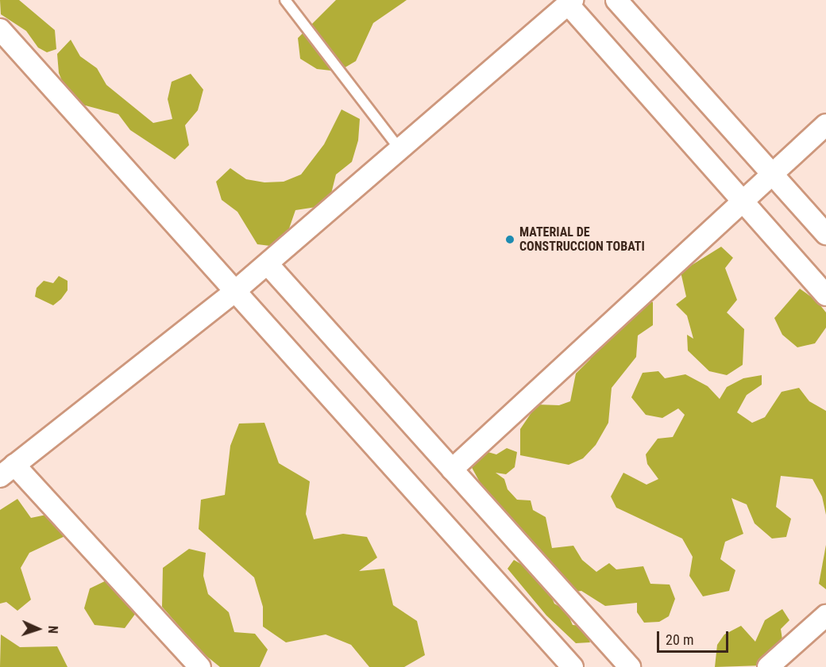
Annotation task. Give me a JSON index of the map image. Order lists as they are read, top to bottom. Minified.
{"places":["MATERIAL DE CONSTRUCCION TOBATI"],"scale_bar":"20 m","north":"right"}
